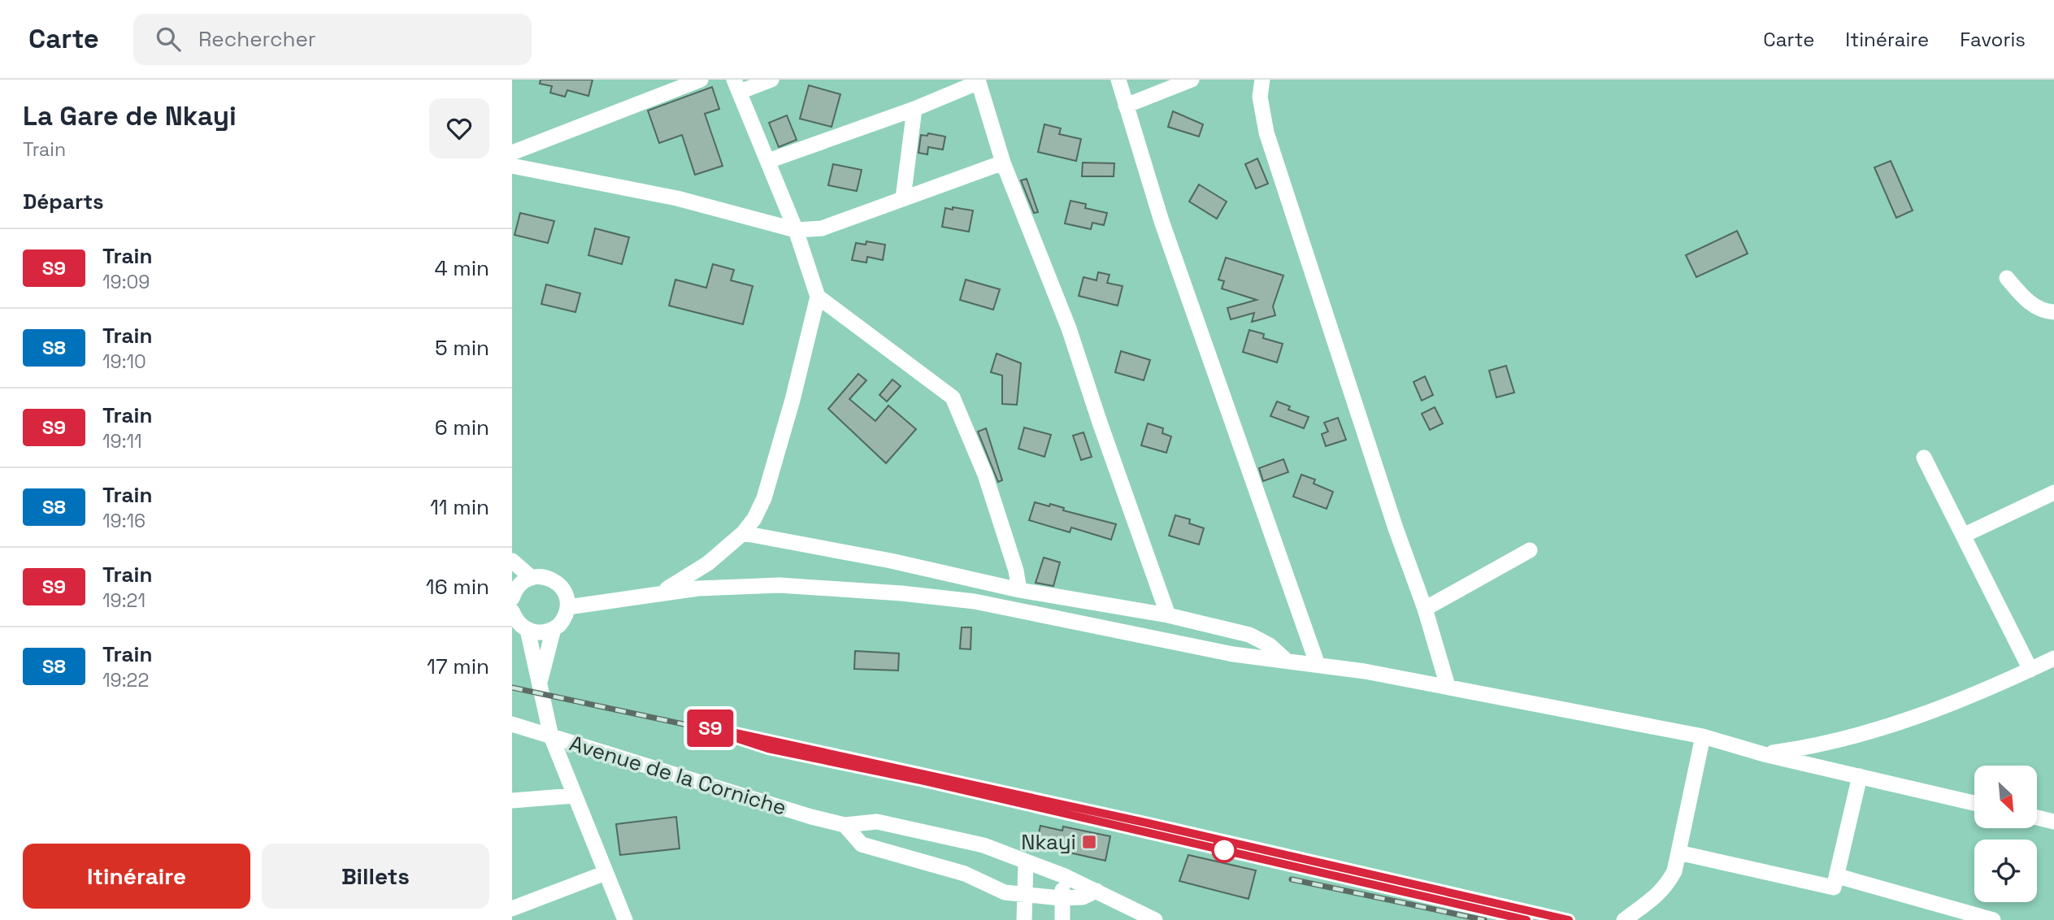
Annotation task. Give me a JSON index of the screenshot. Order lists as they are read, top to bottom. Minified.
{"streets":{"street":["Avenue de la Corniche"]},"places":{"transit":["Nkayi"]},"north":"bottom right","page":{"header":"Carte","search":"Rechercher","nav":["Carte","Itinéraire","Favoris"],"heading":[["La Gare de Nkayi","Train"],"Départs"],"on_map":"S9","list":[{"mark":"S9","name":"Train","note":"19:09","value":"4 min"},{"mark":"S8","name":"Train","note":"19:10","value":"5 min"},{"mark":"S9","name":"Train","note":"19:11","value":"6 min"},{"mark":"S8","name":"Train","note":"19:16","value":"11 min"},{"mark":"S9","name":"Train","note":"19:21","value":"16 min"},{"mark":"S8","name":"Train","note":"19:22","value":"17 min"}],"buttons":["Itinéraire","Billets"]}}
